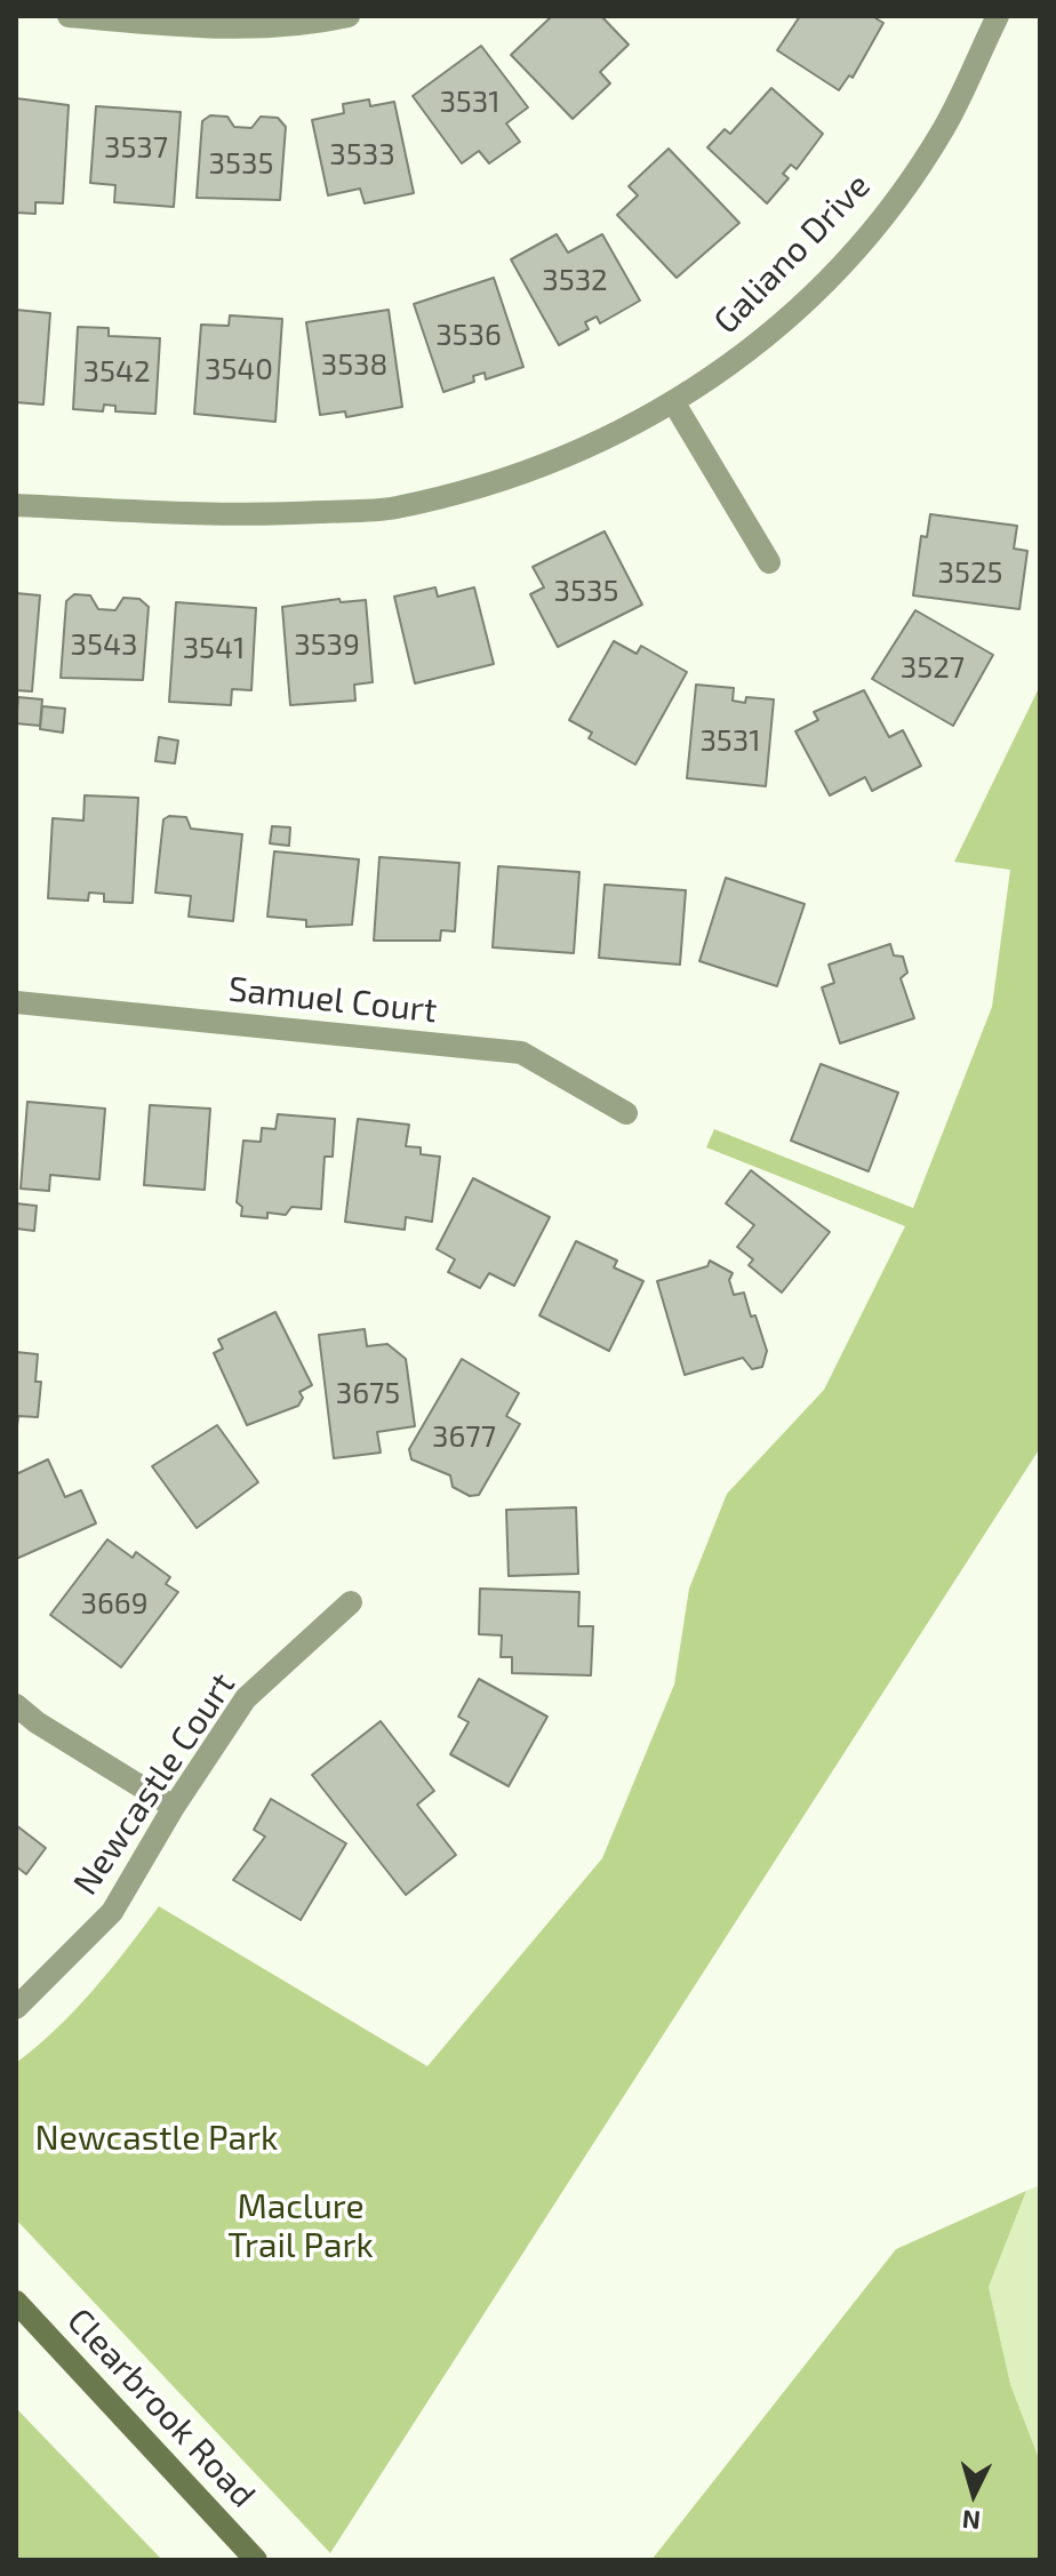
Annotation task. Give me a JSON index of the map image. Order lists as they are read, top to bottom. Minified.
{"streets":{"main road":["Clearbrook Road"],"street":["Galiano Drive","Samuel Court","Newcastle Court"]},"parks":["Newcastle Park","Maclure Trail Park"],"house_numbers":["3531","3537","3533","3535","3532","3536","3538","3540","3542","3525","3535","3543","3539","3541","3527","3531","3675","3677","3669"],"north":"bottom"}
